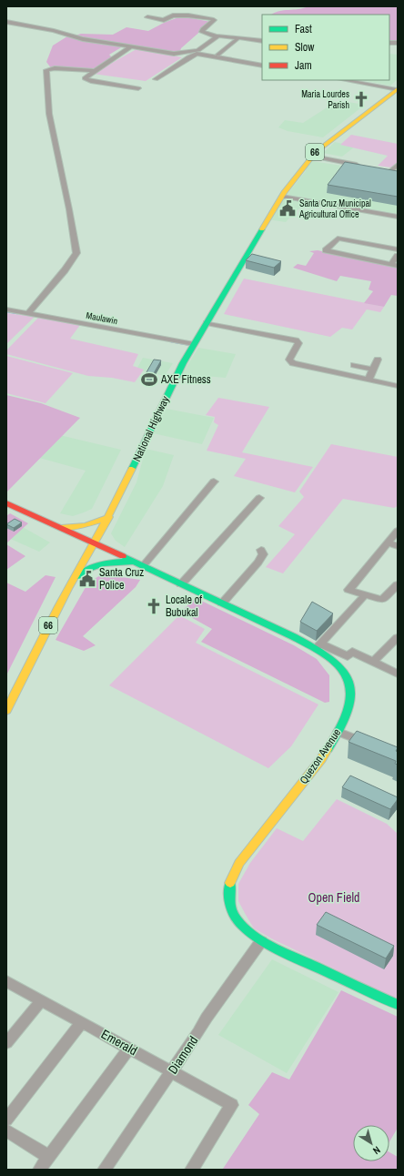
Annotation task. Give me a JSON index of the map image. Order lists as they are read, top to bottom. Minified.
{"streets":{"main road":["66","National Highway","Quezon Avenue"],"street":["Maulawin","Emerald","Diamond"]},"crossings":[["Maulawin","National Highway"],["National Highway","Quezon Avenue"],["Quezon Avenue","Diamond"],["Emerald","Diamond"]],"parks":["Open Field"],"places":{"church":["Maria Lourdes Parish","Locale of Bubukal"],"public building":["Santa Cruz Municipal Agricultural Office","Santa Cruz Police"],"sports":["AXE Fitness"]},"legend":["Fast","Slow","Jam"],"north":"bottom right"}
